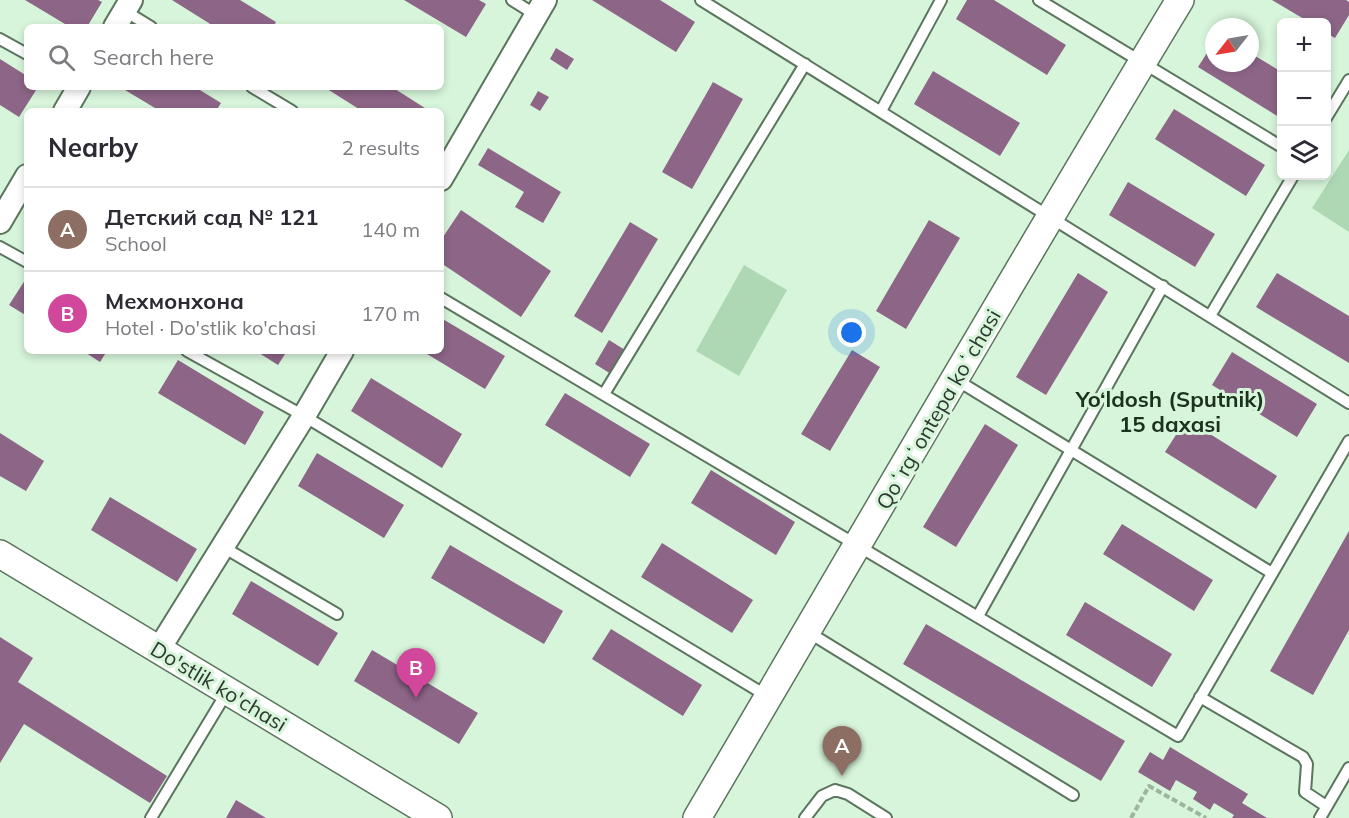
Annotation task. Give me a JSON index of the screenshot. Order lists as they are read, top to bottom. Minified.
{"streets":{"street":["Qoʻrgʻontepa koʻchasi","Do'stlik ko'chasi"]},"districts":["Yo‘ldosh (Sputnik) 15 daxasi"],"north":"bottom left","page":{"map_buttons":["+","−"],"search":"Search here","heading":["Nearby","2 results"],"list":[{"mark":"A","name":"Детский сад № 121","note":"School","value":"140 m"},{"mark":"B","name":"Мехмонхона","note":"Hotel · Do'stlik ko'chasi","value":"170 m"}],"pins":["B","A"]}}
